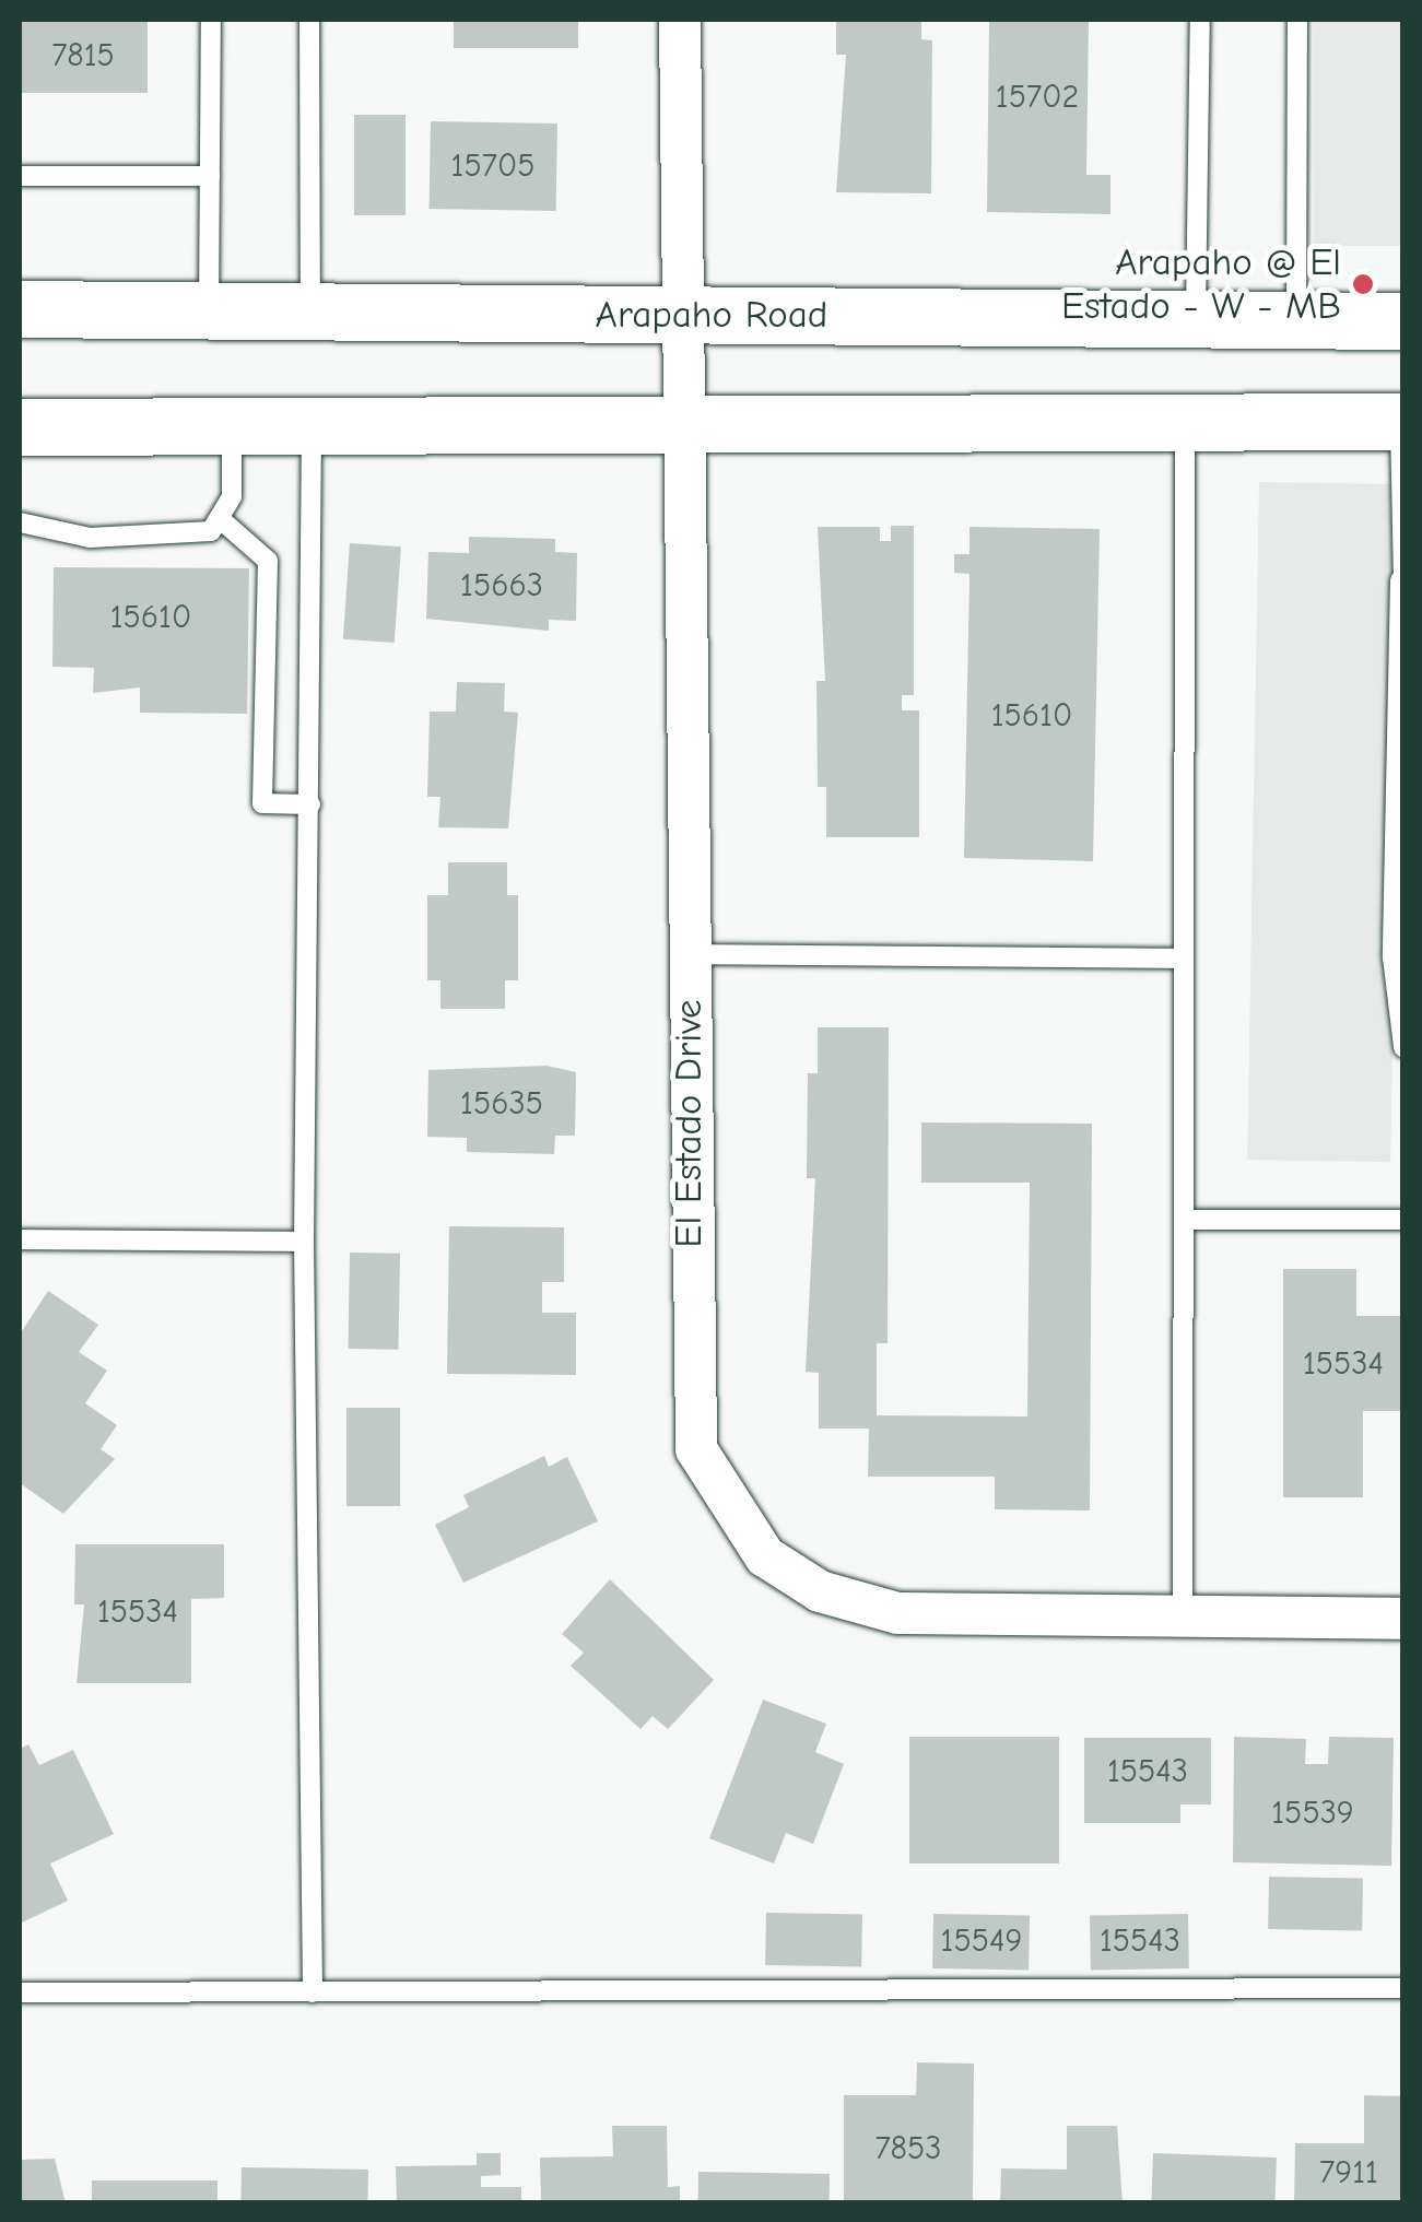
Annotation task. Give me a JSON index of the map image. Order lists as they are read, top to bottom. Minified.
{"streets":{"main road":["Arapaho Road"],"street":["El Estado Drive"]},"crossings":[["Arapaho Road","El Estado Drive"]],"places":["Arapaho @ El Estado - W - MB"],"house_numbers":["7815","15702","15705","15663","15610","15610","15635","15534","15534","15543","15539","15549","15543","7853","7911"]}
